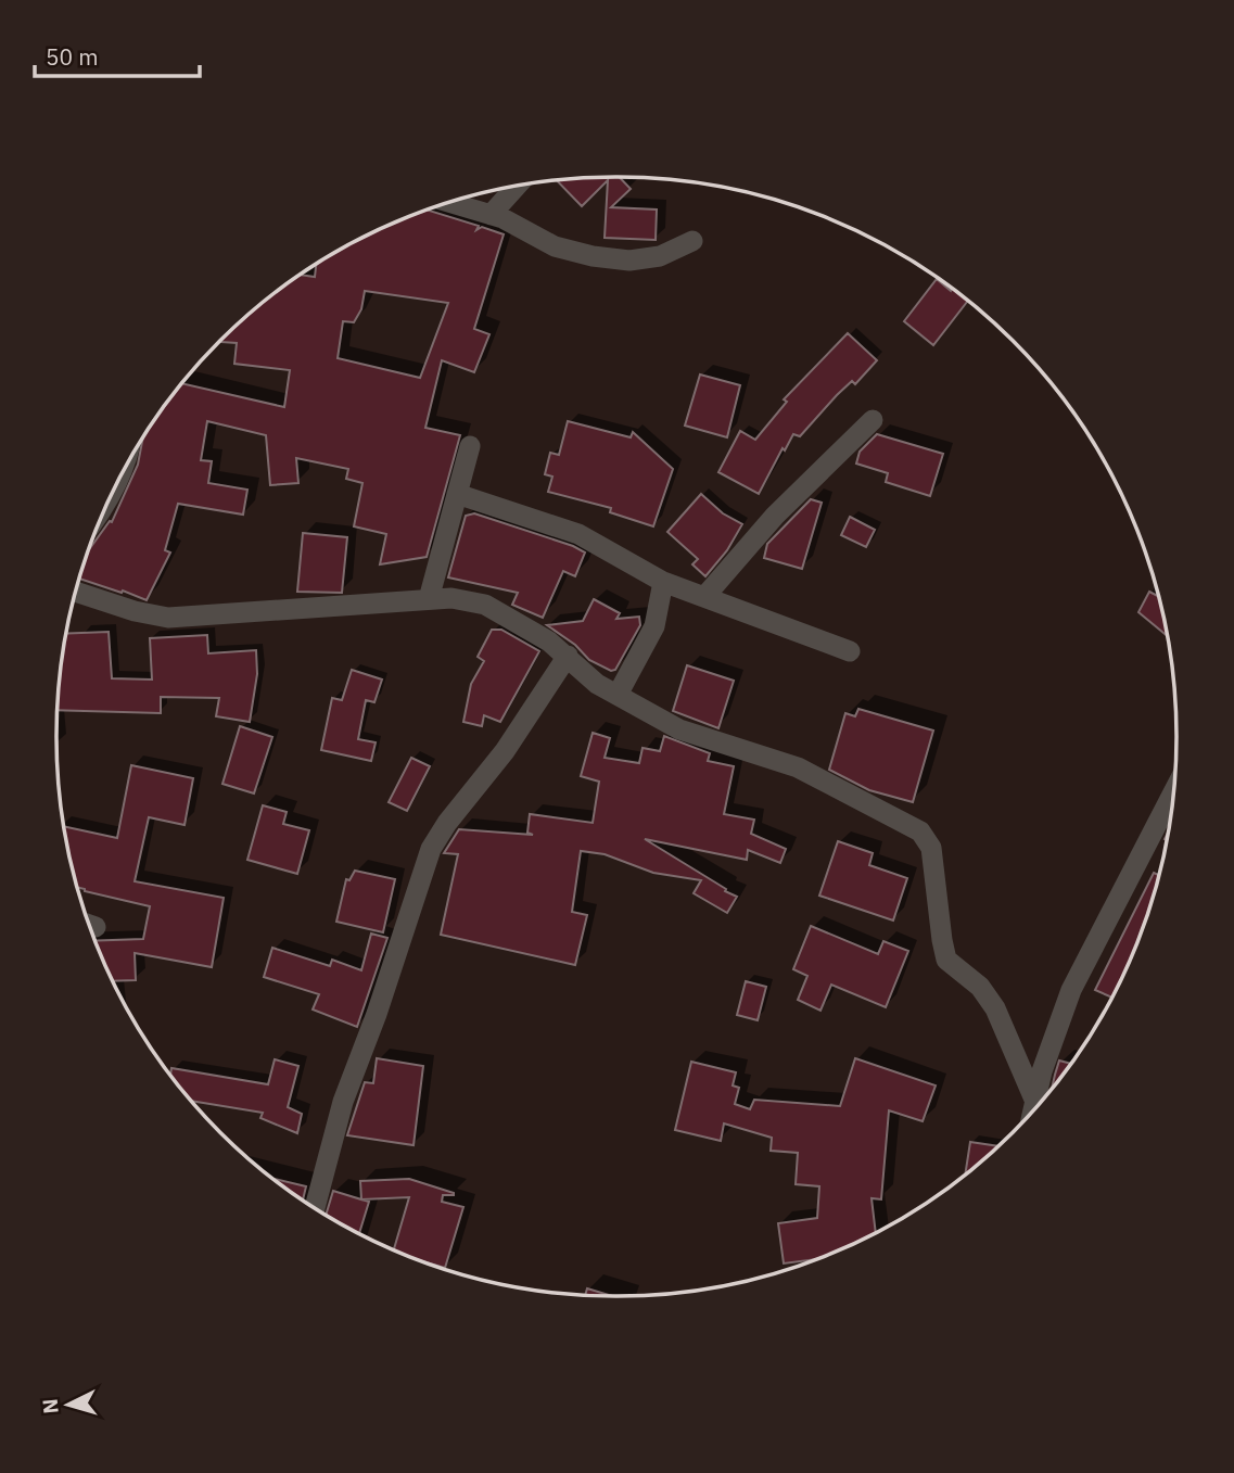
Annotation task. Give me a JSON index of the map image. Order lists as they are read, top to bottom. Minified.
{"scale_bar":"50 m","north":"left"}
